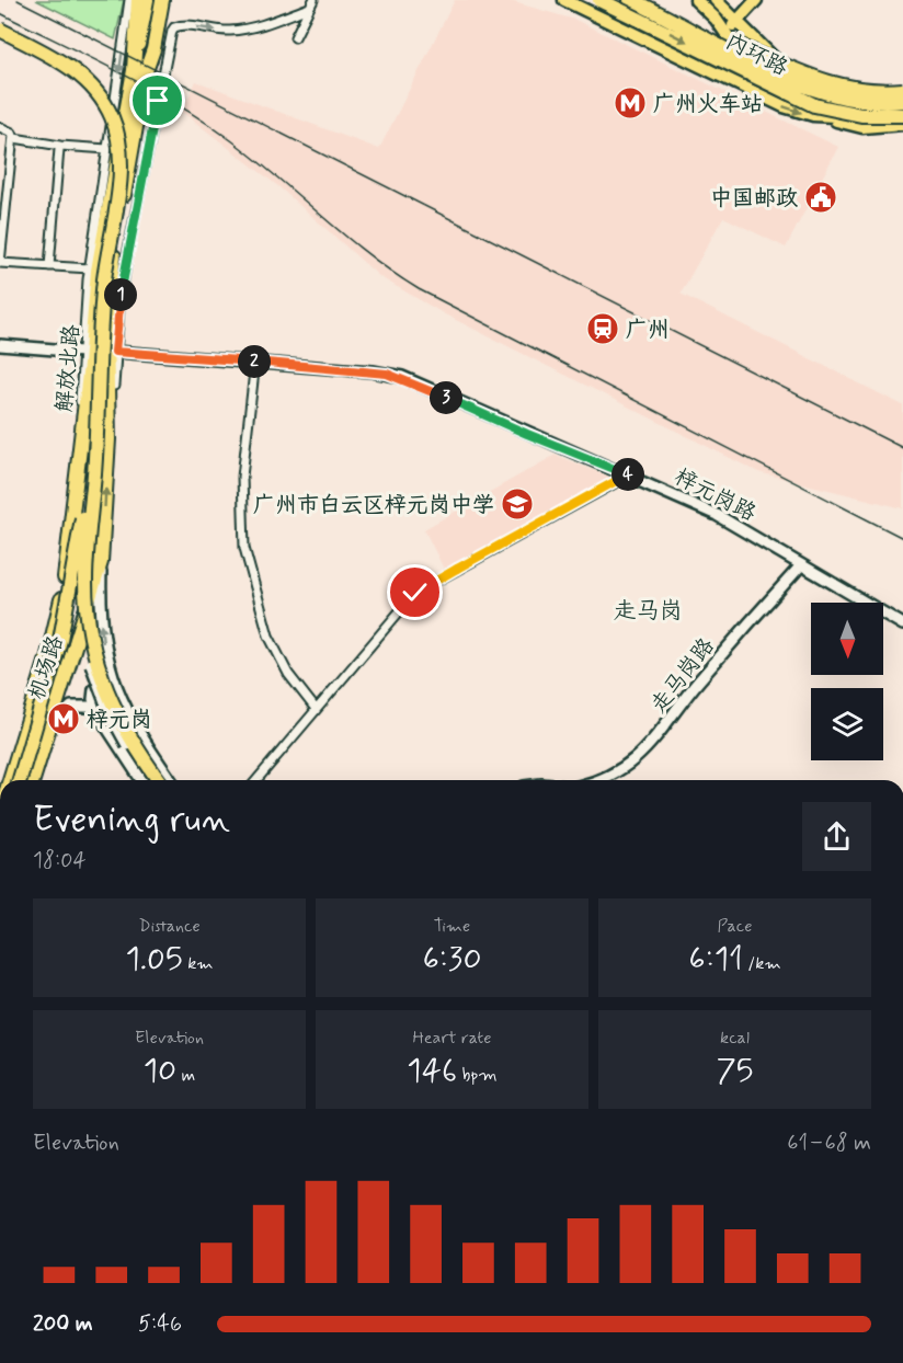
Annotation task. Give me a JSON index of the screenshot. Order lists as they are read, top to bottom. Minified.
{"streets":{"highway":["内环路","解放北路","机场路"],"street":["梓元岗路","走马岗路"]},"crossings":[["解放北路","机场路"],["梓元岗路","走马岗路"]],"districts":["走马岗"],"places":{"metro station":["广州火车站","梓元岗"],"public building":["中国邮政"],"station":["广州"],"school or university":["广州市白云区梓元岗中学"]},"north":"bottom","page":{"pins":["1","2","3","4"],"heading":["Evening run","18:04"],"stats":[["Distance","1.05 km"],["Time","6:30"],["Pace","6:11 /km"],["Elevation","10 m"],["Heart rate","146 bpm"],["kcal","75"]],"chart":["Elevation","61–68 m"],"list":[{"name":"200 m","note":"5:46"}]}}
